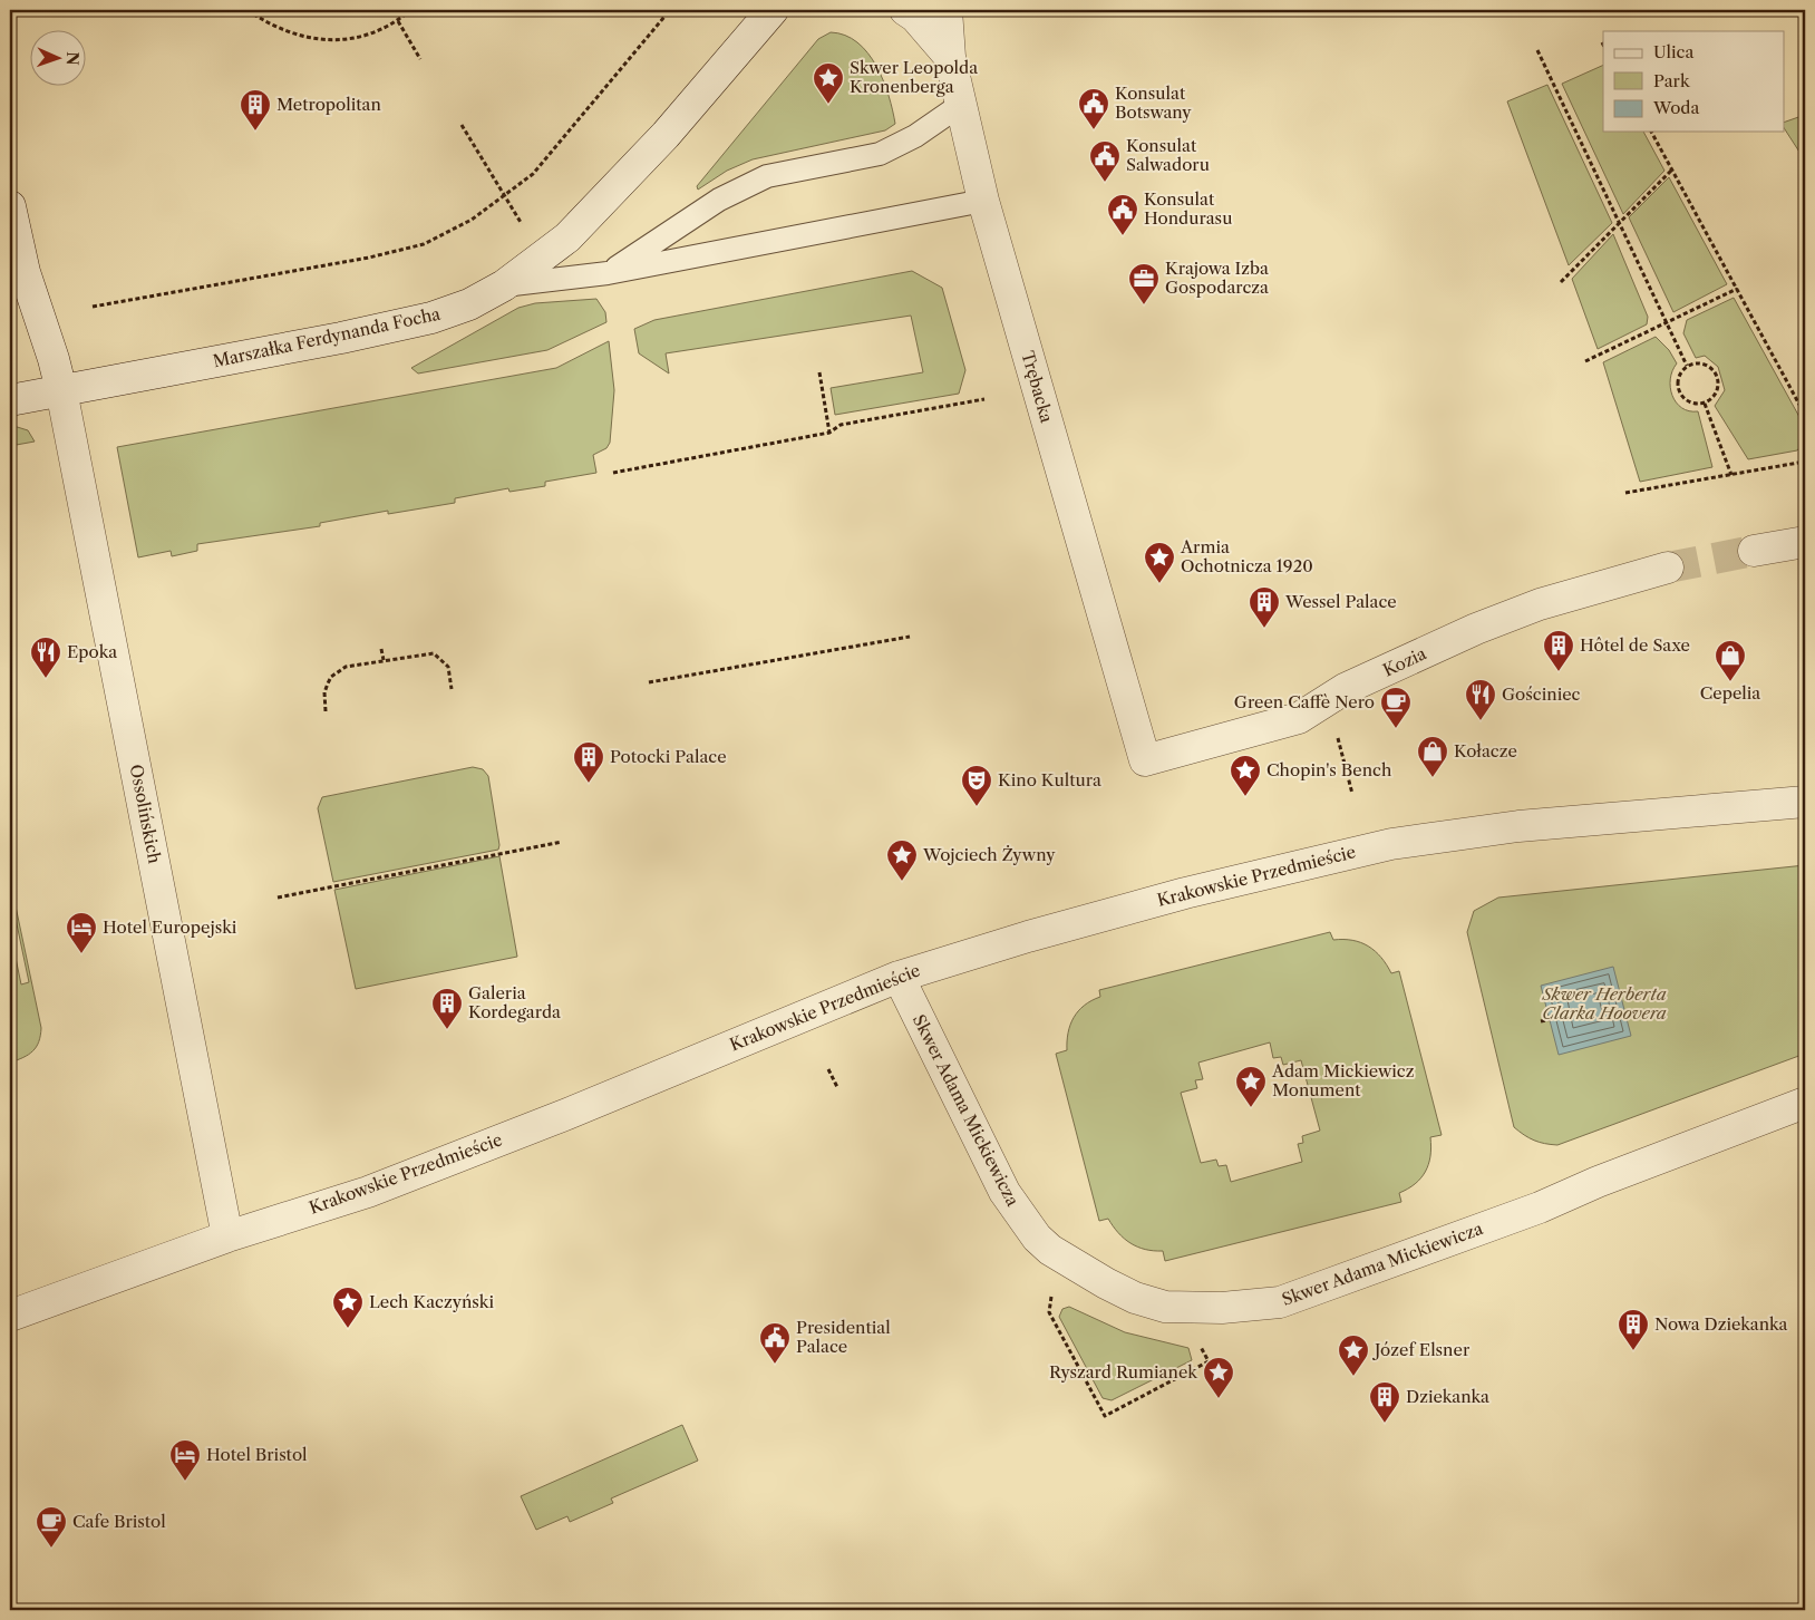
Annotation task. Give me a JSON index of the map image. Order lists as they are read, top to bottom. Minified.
{"streets":{"street":["Marszałka Ferdynanda Focha","Trębacka","Kozia","Ossolińskich","Krakowskie Przedmieście","Skwer Adama Mickiewicza"]},"crossings":[["Marszałka Ferdynanda Focha","Ossolińskich"],["Trębacka","Kozia"],["Ossolińskich","Krakowskie Przedmieście"],["Krakowskie Przedmieście","Skwer Adama Mickiewicza"]],"parks":["Skwer Herberta Clarka Hoovera"],"places":{"place":["Skwer Leopolda Kronenberga","Armia Ochotnicza 1920","Chopin's Bench","Wojciech Żywny","Adam Mickiewicz Monument","Lech Kaczyński","Józef Elsner","Ryszard Rumianek"],"public building":["Konsulat Botswany","Konsulat Salwadoru","Konsulat Hondurasu","Presidential Palace"],"building":["Metropolitan","Wessel Palace","Hôtel de Saxe","Potocki Palace","Galeria Kordegarda","Nowa Dziekanka","Dziekanka"],"office":["Krajowa Izba Gospodarcza"],"restaurant":["Epoka","Gościniec"],"shop":["Cepelia","Kołacze"],"cafe":["Green Caffè Nero","Cafe Bristol"],"theatre":["Kino Kultura"],"hotel":["Hotel Europejski","Hotel Bristol"]},"legend":["Ulica","Park","Woda"],"north":"right"}
